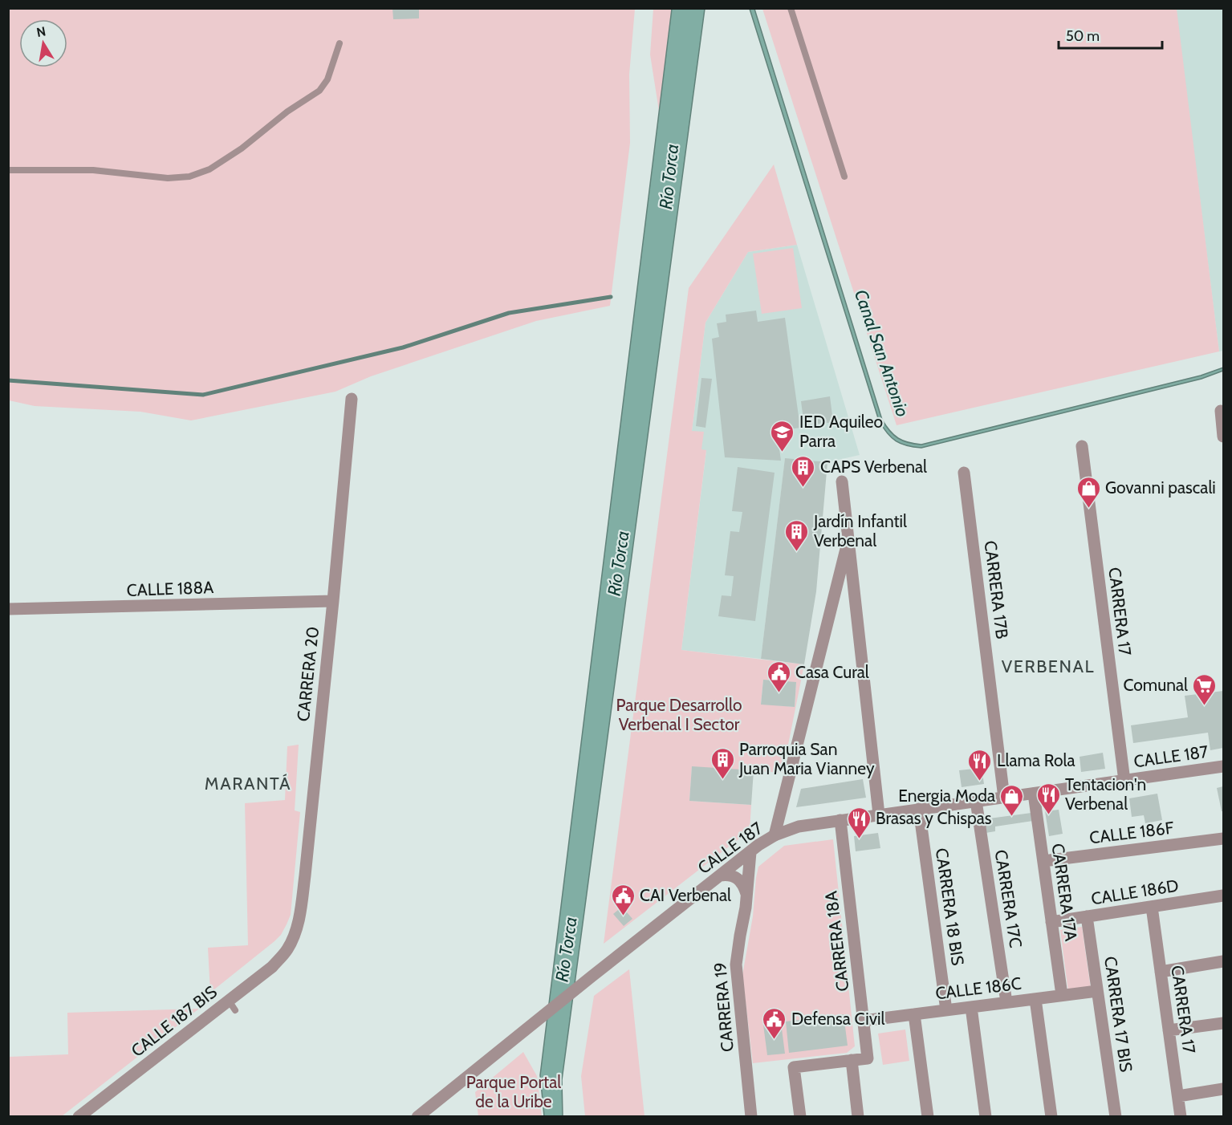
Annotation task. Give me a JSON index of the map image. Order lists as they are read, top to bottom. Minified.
{"streets":{"street":["CALLE 188A","CARRERA 17B","CARRERA 17","CARRERA 20","CALLE 187","CALLE 186F","CARRERA 17A","CALLE 186D","CARRERA 17C","CARRERA 18 BIS","CARRERA 18A","CALLE 186C","CARRERA 19","CARRERA 17 BIS","CALLE 187 BIS"]},"crossings":[["CALLE 188A","CARRERA 20"],["CARRERA 17B","CALLE 187"],["CARRERA 17","CALLE 187"],["CARRERA 17","CALLE 186D"],["CARRERA 20","CALLE 187 BIS"],["CALLE 187","CARRERA 17A"],["CALLE 187","CARRERA 17C"],["CALLE 187","CARRERA 18 BIS"],["CALLE 187","CARRERA 18A"],["CALLE 187","CARRERA 19"],["CALLE 186F","CARRERA 17A"],["CARRERA 17A","CALLE 186D"],["CARRERA 17A","CALLE 186C"],["CALLE 186D","CARRERA 17 BIS"],["CARRERA 17C","CALLE 186C"],["CARRERA 18 BIS","CALLE 186C"],["CARRERA 18A","CALLE 186C"],["CALLE 186C","CARRERA 17 BIS"]],"districts":["VERBENAL","MARANTÁ"],"water":["Río Torca","Canal San Antonio"],"parks":["Parque Desarrollo Verbenal I Sector","Parque Portal de la Uribe"],"places":{"school or university":["IED Aquileo Parra"],"building":["CAPS Verbenal","Jardín Infantil Verbenal","Parroquia San Juan Maria Vianney"],"shop":["Govanni pascali","Energia Moda"],"public building":["Casa Cural","CAI Verbenal","Defensa Civil"],"supermarket":["Comunal"],"restaurant":["Llama Rola","Tentacion'n Verbenal","Brasas y Chispas"]},"scale_bar":"50 m","north":"top"}
